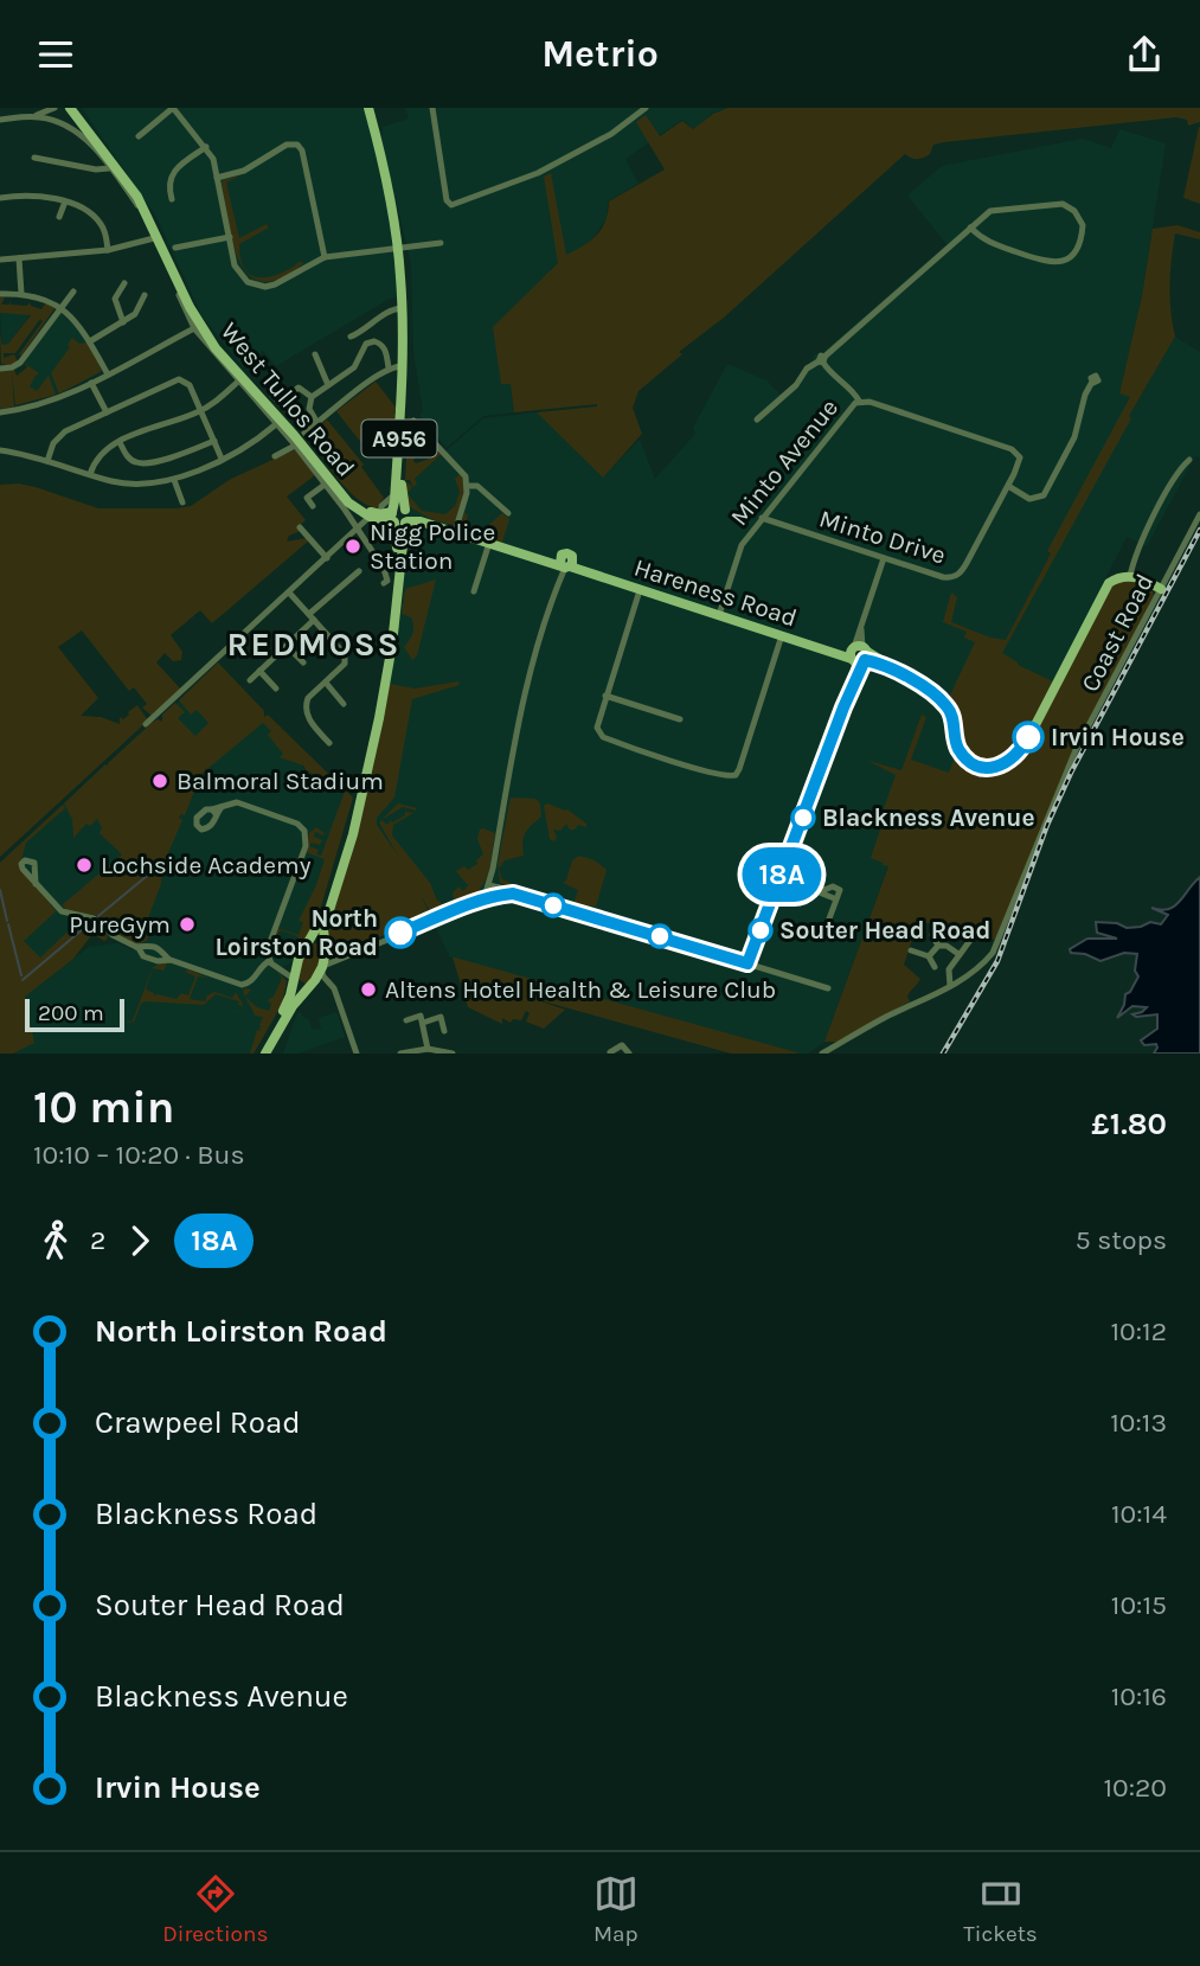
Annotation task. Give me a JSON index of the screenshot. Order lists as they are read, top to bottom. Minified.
{"streets":{"main road":["West Tullos Road","A956","Hareness Road"],"street":["Minto Avenue","Minto Drive","Coast Road"]},"crossings":[["West Tullos Road","A956"],["West Tullos Road","Hareness Road"],["A956","Hareness Road"],["Minto Avenue","Minto Drive"],["Minto Avenue","Hareness Road"]],"districts":["REDMOSS"],"places":["Nigg Police Station","Irvin House","Balmoral Stadium","Blackness Avenue","Lochside Academy","PureGym","Souter Head Road","North Loirston Road","Altens Hotel Health & Leisure Club"],"lines":["bus line 18A"],"scale_bar":"200 m","page":{"header":"Metrio","on_map":"18A","scale":"200 m","heading":["10 min","10:10 – 10:20 · Bus","£1.80"],"legs":["2","18A","5 stops"],"list":[{"name":"North Loirston Road","value":"10:12"},{"name":"Crawpeel Road","value":"10:13"},{"name":"Blackness Road","value":"10:14"},{"name":"Souter Head Road","value":"10:15"},{"name":"Blackness Avenue","value":"10:16"},{"name":"Irvin House","value":"10:20"}],"tabs":["Directions","Map","Tickets"]}}
